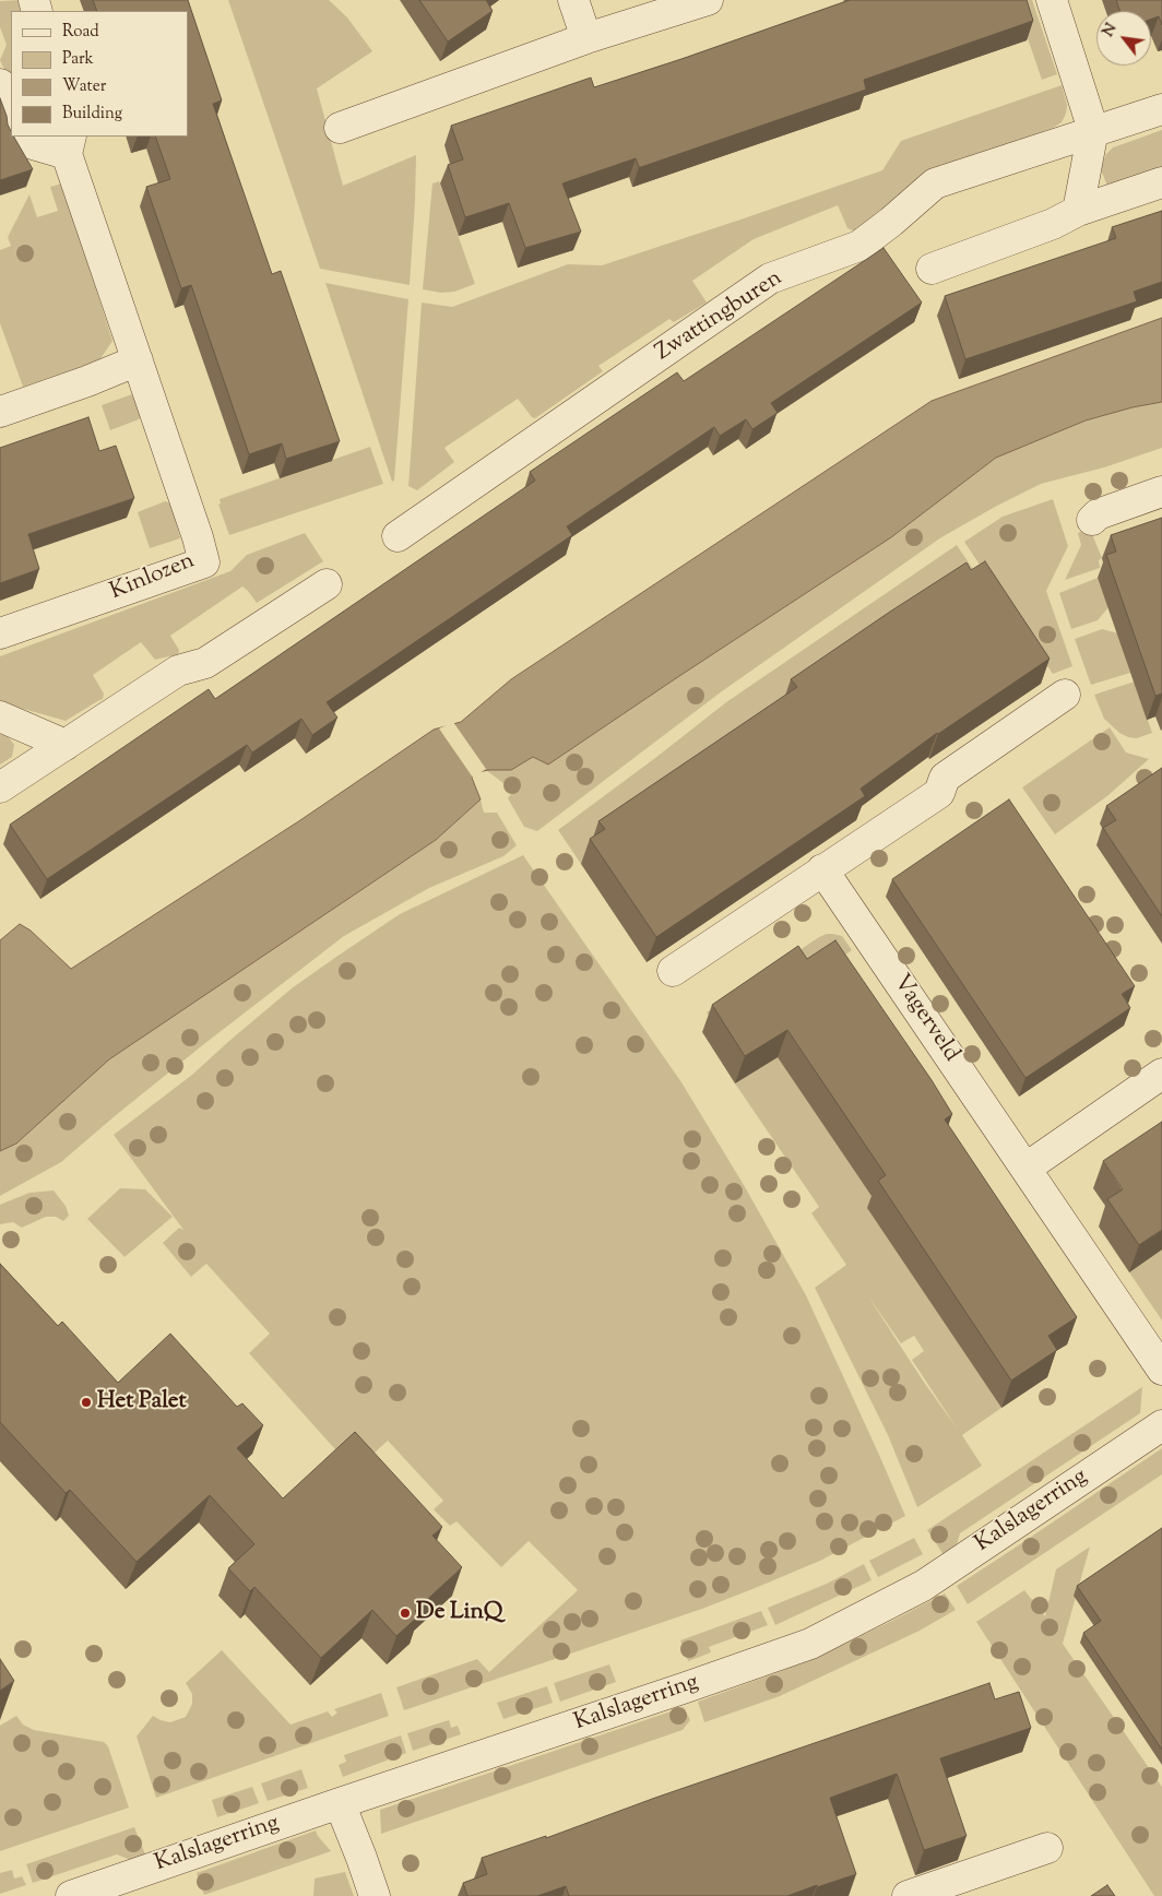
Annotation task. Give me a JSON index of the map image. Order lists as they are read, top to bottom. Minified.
{"streets":{"street":["Zwattingburen","Kinlozen","Vagerveld","Kalslagerring"]},"places":["Het Palet","De LinQ"],"legend":["Road","Park","Water","Building"],"north":"top left"}
